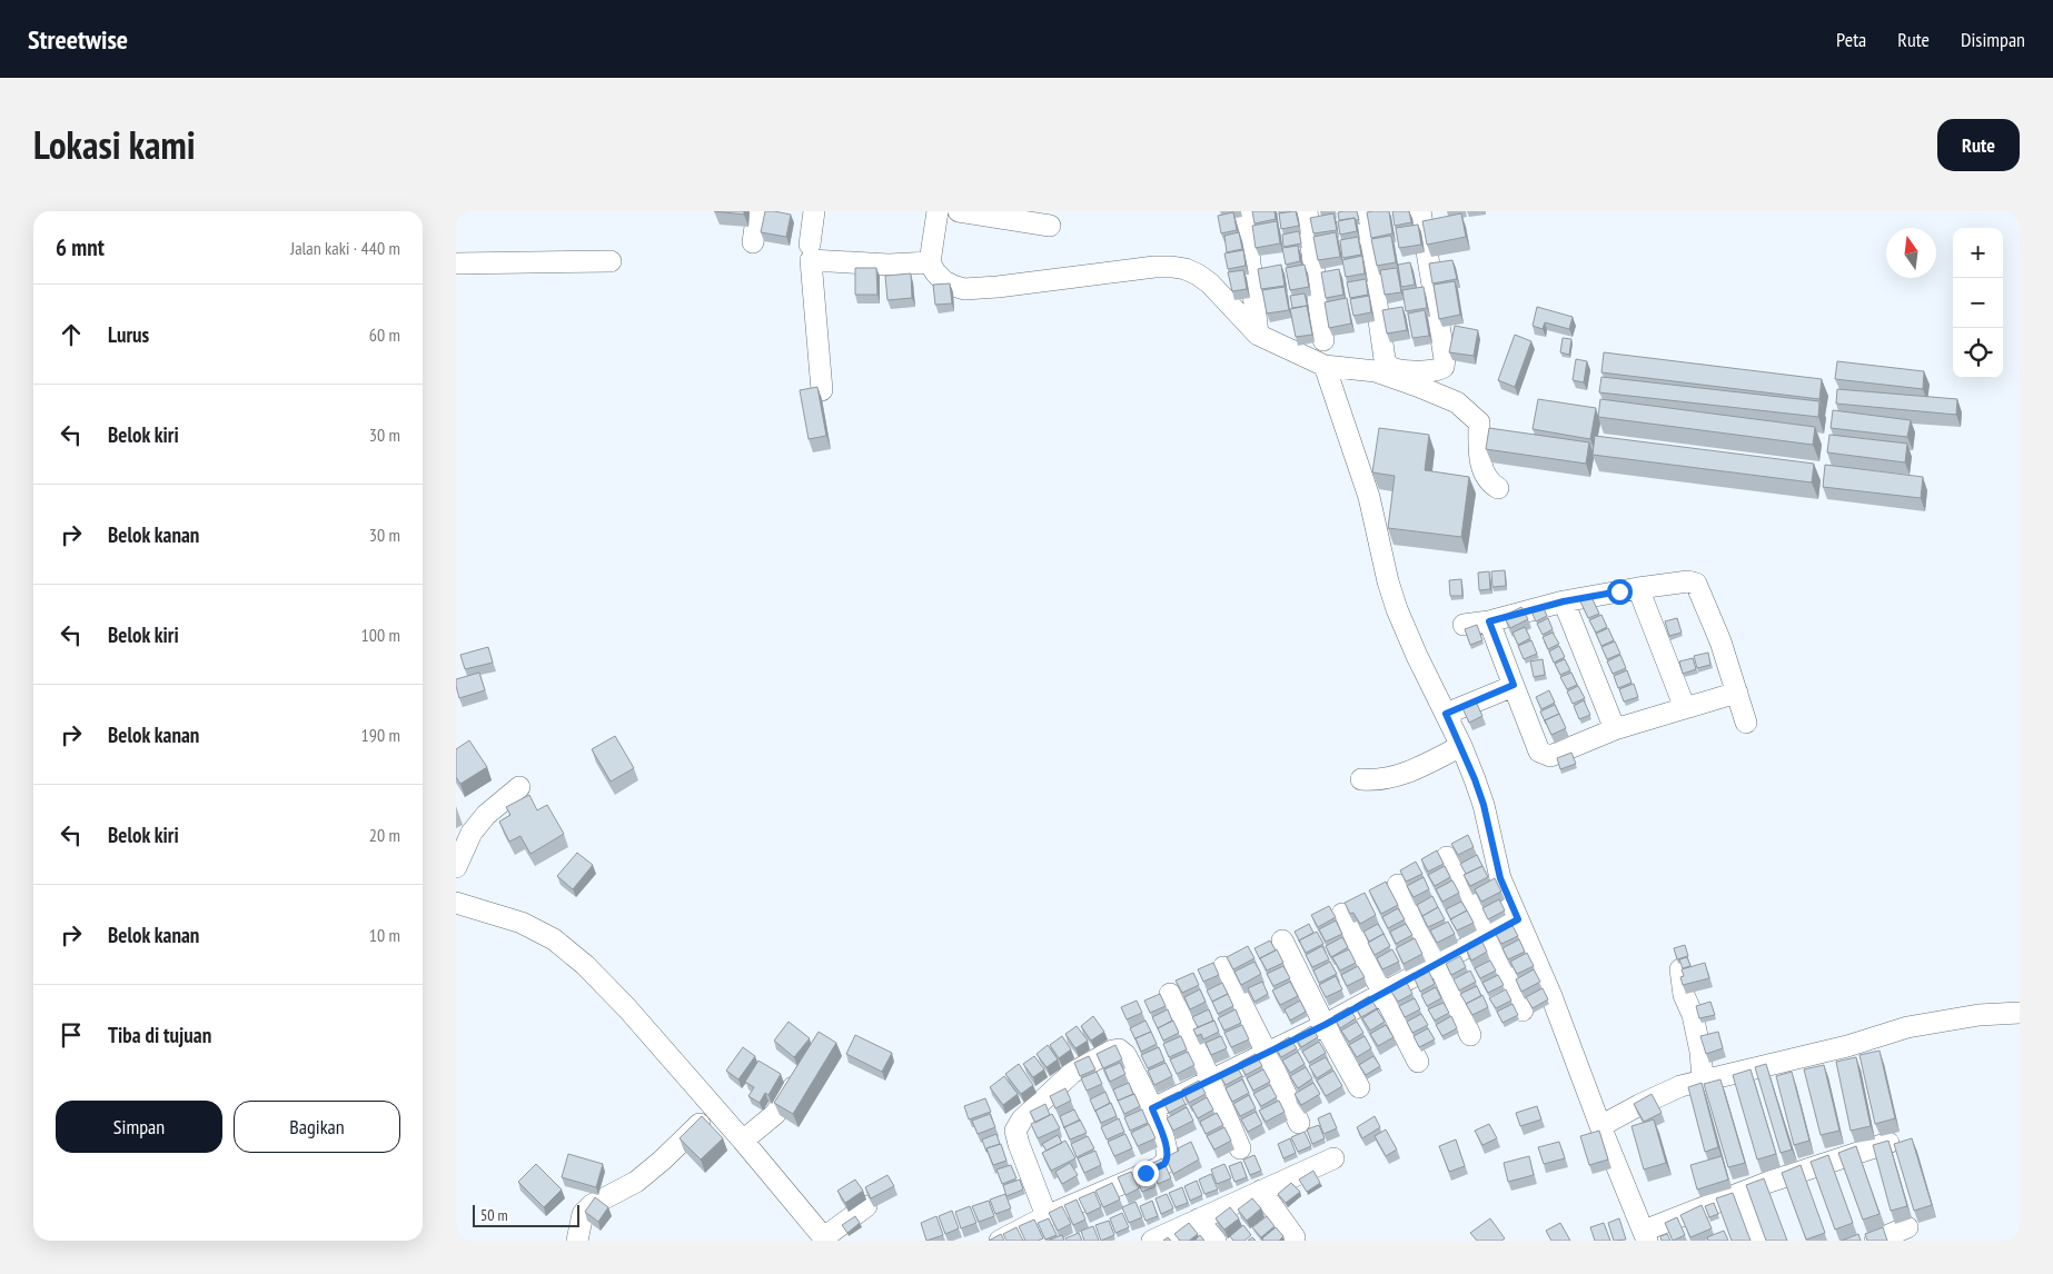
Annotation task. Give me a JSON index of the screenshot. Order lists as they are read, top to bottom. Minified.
{"scale_bar":"50 m","north":"top","page":{"header":"Streetwise","nav":["Peta","Rute","Disimpan"],"title":"Lokasi kami","buttons":["Rute",["Simpan","Bagikan"]],"heading":["6 mnt","Jalan kaki · 440 m"],"map_buttons":["+","−"],"list":[["Lurus","60 m"],["Belok kiri","30 m"],["Belok kanan","30 m"],["Belok kiri","100 m"],["Belok kanan","190 m"],["Belok kiri","20 m"],["Belok kanan","10 m"],"Tiba di tujuan"],"scale":"50 m"}}
